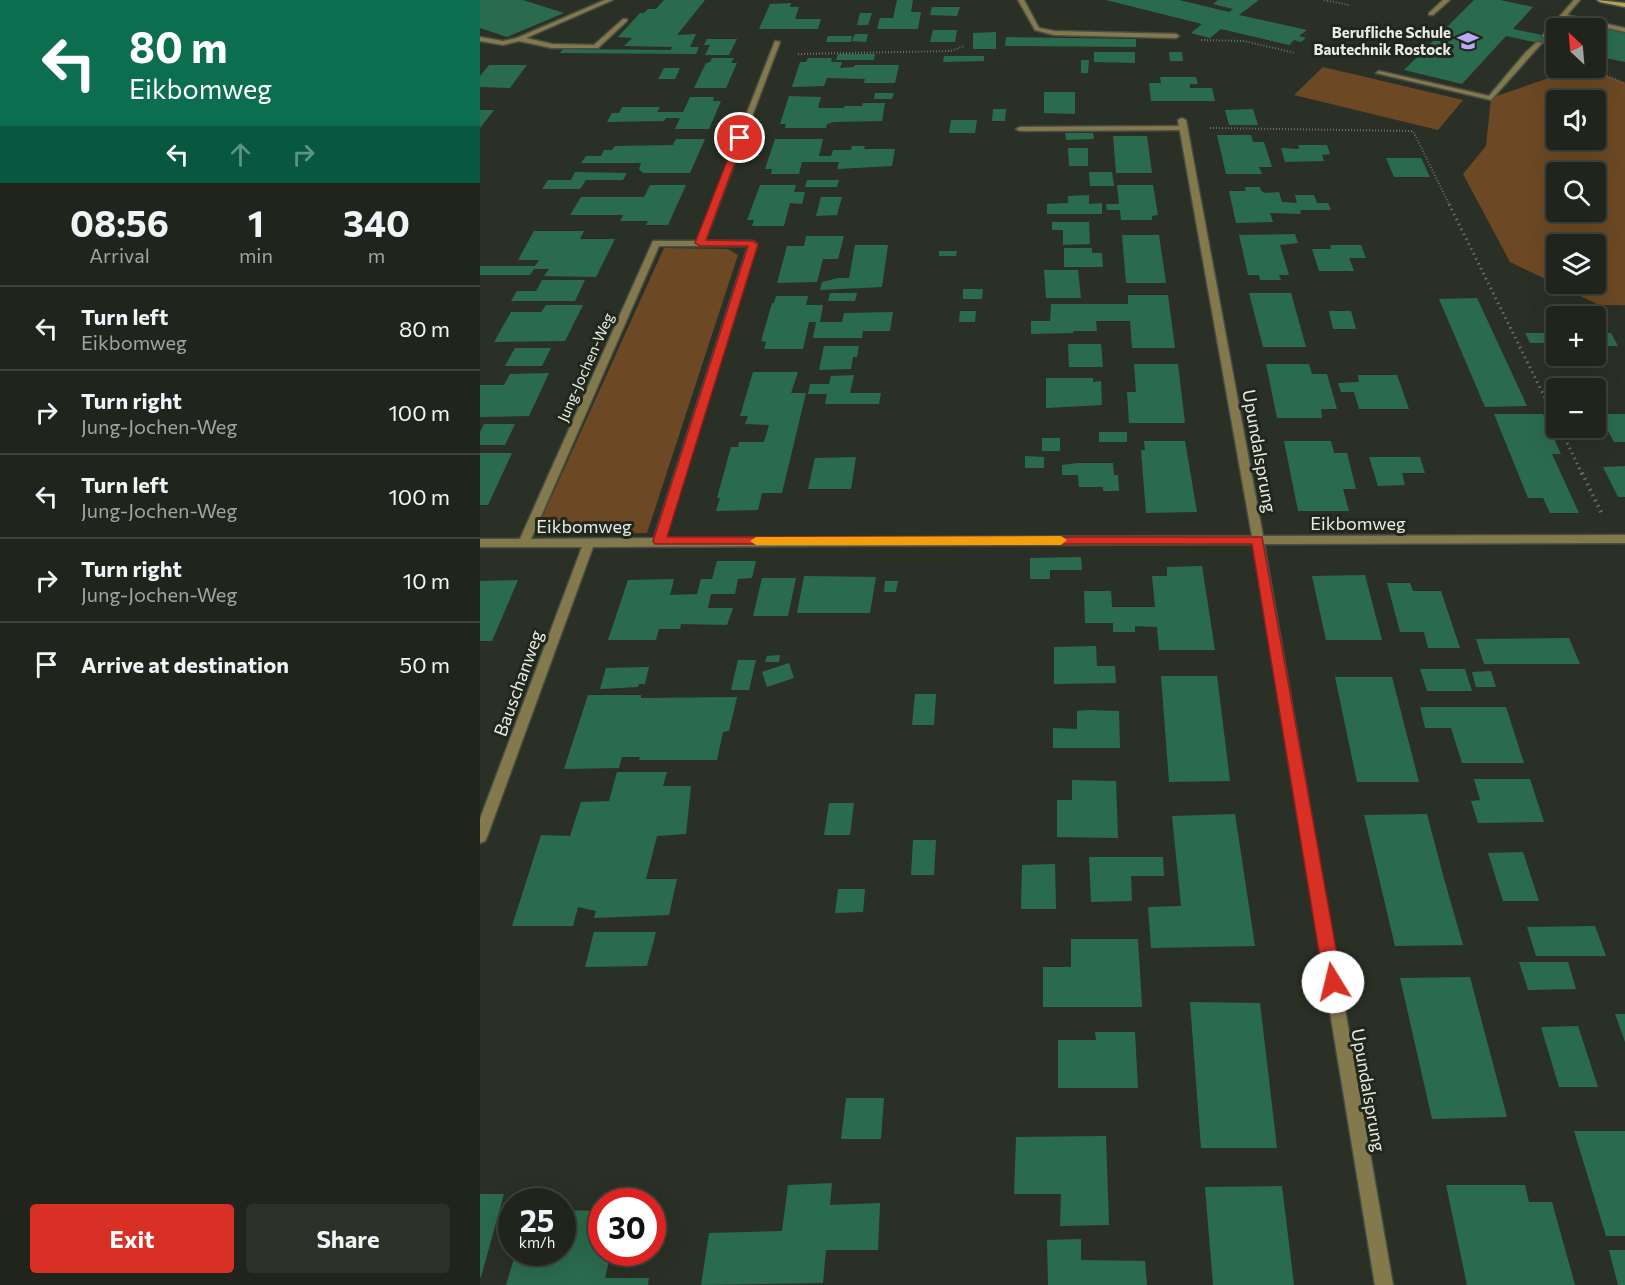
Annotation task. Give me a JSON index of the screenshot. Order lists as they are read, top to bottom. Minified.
{"streets":{"street":["Jung-Jochen-Weg","Upundalsprung","Eikbomweg","Bauschanweg"]},"crossings":[["Jung-Jochen-Weg","Eikbomweg"],["Upundalsprung","Eikbomweg"],["Eikbomweg","Bauschanweg"]],"places":{"school or university":["Berufliche Schule Bautechnik Rostock"]},"north":"top left","page":{"turn":["80 m","Eikbomweg"],"map_buttons":["+","−"],"eta":["08:56","Arrival","1","min","340","m"],"list":[{"name":"Turn left","note":"Eikbomweg","value":"80 m"},{"name":"Turn right","note":"Jung-Jochen-Weg","value":"100 m"},{"name":"Turn left","note":"Jung-Jochen-Weg","value":"100 m"},{"name":"Turn right","note":"Jung-Jochen-Weg","value":"10 m"},{"name":"Arrive at destination","value":"50 m"}],"speed":"25 km/h","limit":"30","buttons":["Exit","Share"]}}
